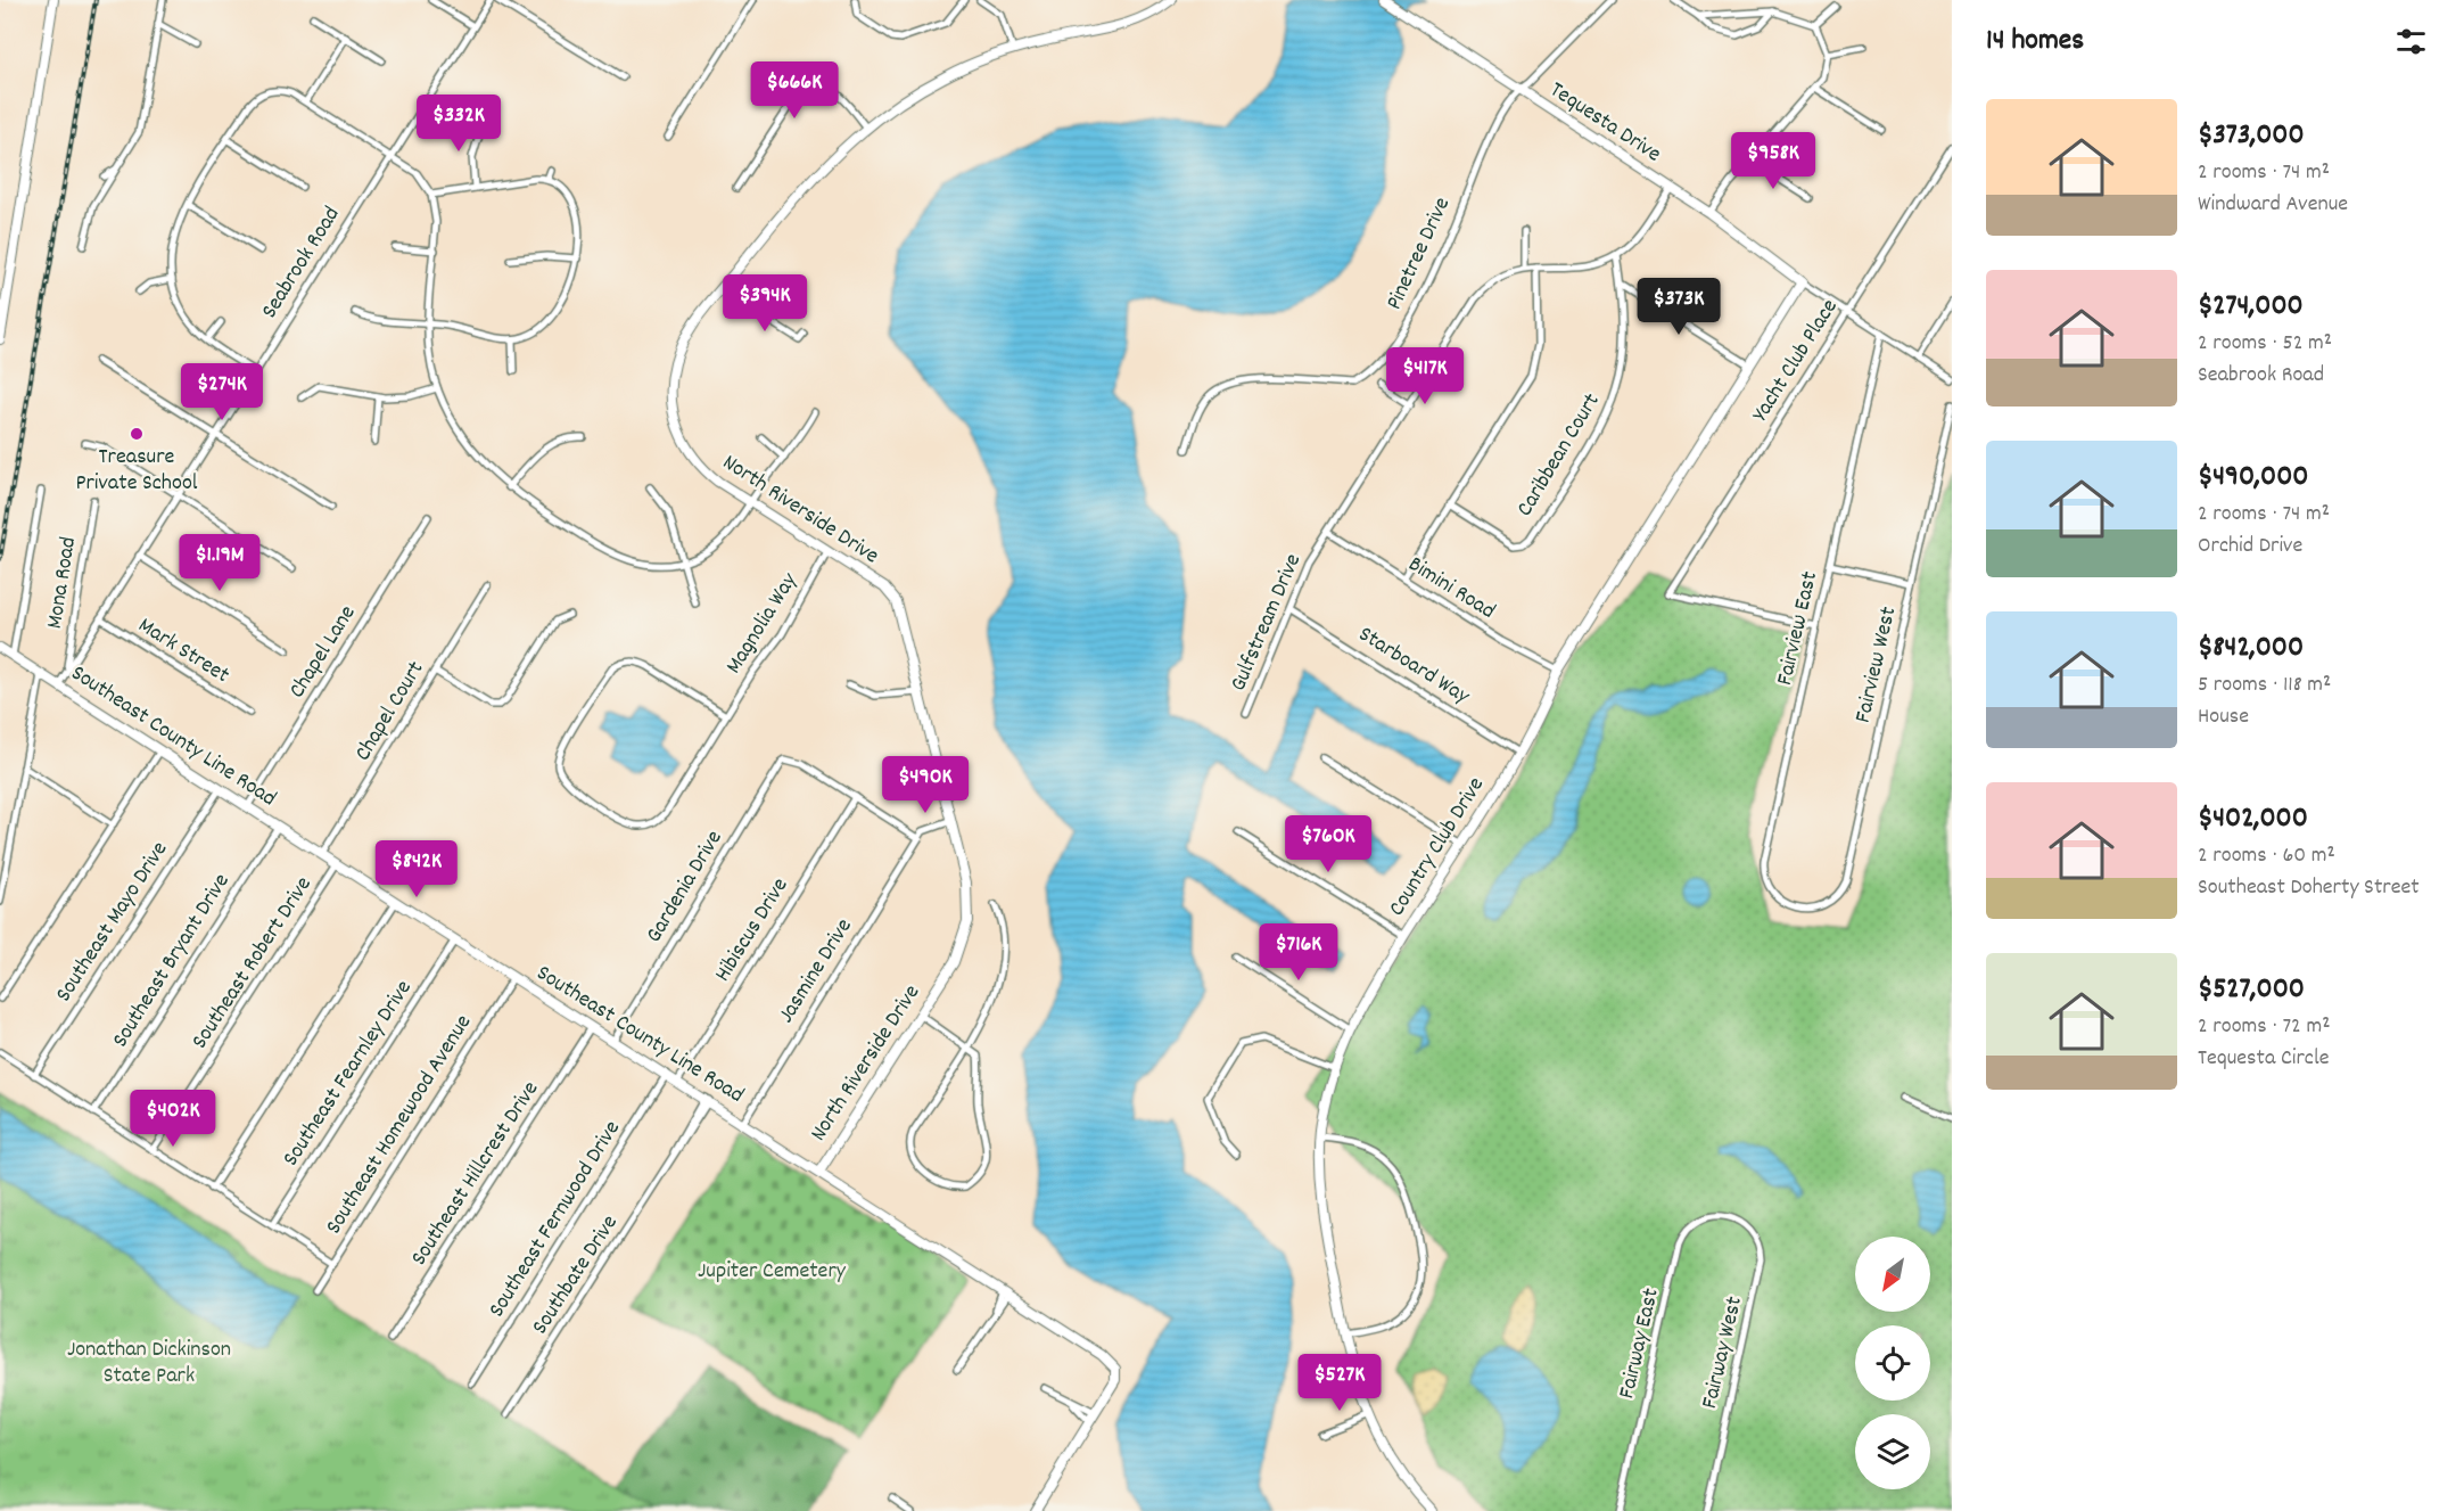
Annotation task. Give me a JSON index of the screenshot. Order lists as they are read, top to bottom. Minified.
{"streets":{"street":["Tequesta Drive","Pinetree Drive","Seabrook Road","Yacht Club Place","Caribbean Court","North Riverside Drive","Mona Road","Bimini Road","Gulfstream Drive","Magnolia Way","Fairview East","Mark Street","Chapel Lane","Fairview West","Starboard Way","Chapel Court","Southeast County Line Road","Country Club Drive","Gardenia Drive","Southeast Mayo Drive","Hibiscus Drive","Southeast Bryant Drive","Southeast Robert Drive","Jasmine Drive","Southeast Fearnley Drive","Southeast Homewood Avenue","Southeast Hillcrest Drive","Southeast Fernwood Drive","Southbate Drive","Fairway East","Fairway West"]},"crossings":[["Tequesta Drive","Pinetree Drive"],["Tequesta Drive","Country Club Drive"],["Seabrook Road","Mona Road"],["Seabrook Road","Mark Street"],["Seabrook Road","Southeast County Line Road"],["Yacht Club Place","Fairview East"],["North Riverside Drive","Magnolia Way"],["North Riverside Drive","Southeast County Line Road"],["Bimini Road","Gulfstream Drive"],["Bimini Road","Country Club Drive"],["Gulfstream Drive","Starboard Way"],["Fairview East","Fairview West"],["Chapel Lane","Southeast County Line Road"],["Starboard Way","Country Club Drive"],["Chapel Court","Southeast County Line Road"],["Southeast County Line Road","Gardenia Drive"],["Southeast County Line Road","Southeast Mayo Drive"],["Southeast County Line Road","Hibiscus Drive"],["Southeast County Line Road","Southeast Bryant Drive"],["Southeast County Line Road","Southeast Robert Drive"],["Southeast County Line Road","Jasmine Drive"],["Southeast County Line Road","Southeast Fearnley Drive"],["Southeast County Line Road","Southeast Homewood Avenue"],["Southeast County Line Road","Southeast Hillcrest Drive"],["Southeast County Line Road","Southeast Fernwood Drive"],["Southeast County Line Road","Southbate Drive"],["Gardenia Drive","Hibiscus Drive"],["Fairway East","Fairway West"]],"parks":["Jupiter Cemetery","Jonathan Dickinson State Park"],"places":["Treasure Private School"],"north":"bottom left","page":{"heading":"14 homes","price":["$666K","$332K","$958K","$394K","$373K","$417K","$274K","$1.19M","$490K","$760K","$842K","$716K","$402K","$527K"],"list":[{"name":"$373,000","note":"2 rooms · 74 m² · Windward Avenue"},{"name":"$274,000","note":"2 rooms · 52 m² · Seabrook Road"},{"name":"$490,000","note":"2 rooms · 74 m² · Orchid Drive"},{"name":"$842,000","note":"5 rooms · 118 m² · House"},{"name":"$402,000","note":"2 rooms · 60 m² · Southeast Doherty Street"},{"name":"$527,000","note":"2 rooms · 72 m² · Tequesta Circle"}]}}
